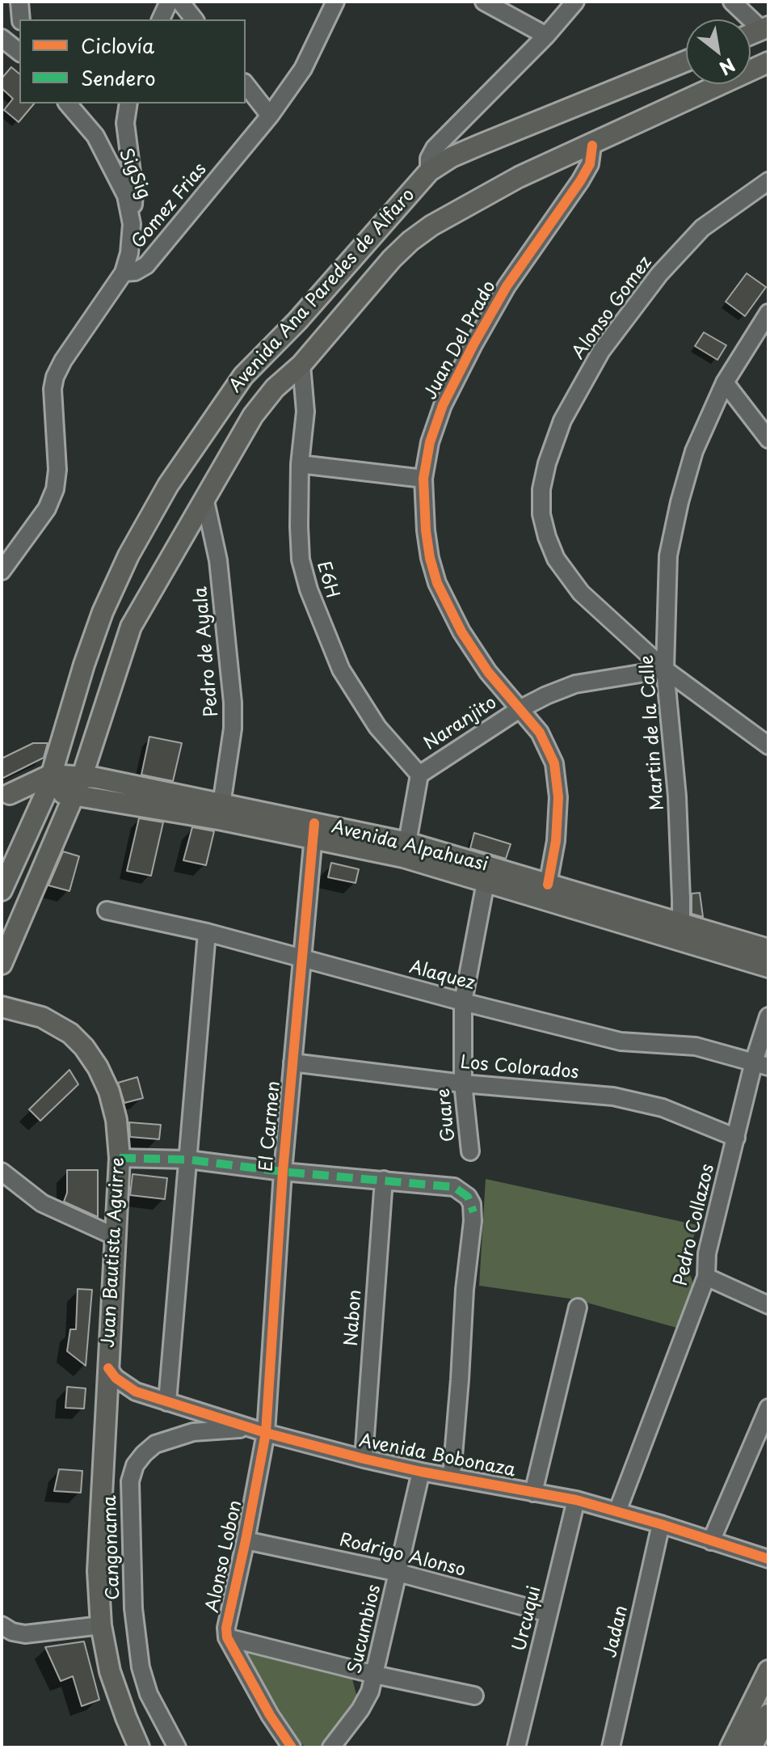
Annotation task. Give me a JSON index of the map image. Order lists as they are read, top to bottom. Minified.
{"streets":{"main road":["Avenida Ana Paredes de Alfaro","Avenida Alpahuasi","Juan Bautista Aguirre"],"street":["SigSig","Gomez Frias","Alonso Gomez","Juan Del Prado","E6H","Pedro de Ayala","Naranjito","Martin de la Calle","Alaquez","Los Colorados","Guare","El Carmen","Pedro Collazos","Nabon","Avenida Bobonaza","Cangonama","Rodrigo Alonso","Alonso Lobon","Urcuqui","Sucumbios","Jadan"]},"crossings":[["SigSig","Gomez Frias"],["Avenida Ana Paredes de Alfaro","Juan Del Prado"],["Avenida Ana Paredes de Alfaro","E6H"],["Avenida Ana Paredes de Alfaro","Pedro de Ayala"],["Avenida Ana Paredes de Alfaro","Avenida Alpahuasi"],["Alonso Gomez","Naranjito"],["Alonso Gomez","Martin de la Calle"],["Juan Del Prado","Naranjito"],["Juan Del Prado","Avenida Alpahuasi"],["E6H","Naranjito"],["Pedro de Ayala","Avenida Alpahuasi"],["Naranjito","Martin de la Calle"],["Naranjito","Avenida Alpahuasi"],["Martin de la Calle","Avenida Alpahuasi"],["Avenida Alpahuasi","Guare"],["Avenida Alpahuasi","El Carmen"],["Alaquez","Guare"],["Alaquez","El Carmen"],["Alaquez","Pedro Collazos"],["Los Colorados","Guare"],["Los Colorados","El Carmen"],["Los Colorados","Pedro Collazos"],["El Carmen","Avenida Bobonaza"],["El Carmen","Cangonama"],["El Carmen","Alonso Lobon"],["Pedro Collazos","Avenida Bobonaza"],["Juan Bautista Aguirre","Avenida Bobonaza"],["Nabon","Avenida Bobonaza"],["Avenida Bobonaza","Cangonama"],["Avenida Bobonaza","Alonso Lobon"],["Avenida Bobonaza","Urcuqui"],["Avenida Bobonaza","Sucumbios"],["Avenida Bobonaza","Jadan"],["Cangonama","Alonso Lobon"],["Rodrigo Alonso","Alonso Lobon"],["Rodrigo Alonso","Urcuqui"],["Rodrigo Alonso","Sucumbios"]],"legend":["Ciclovía","Sendero"],"north":"bottom right"}
